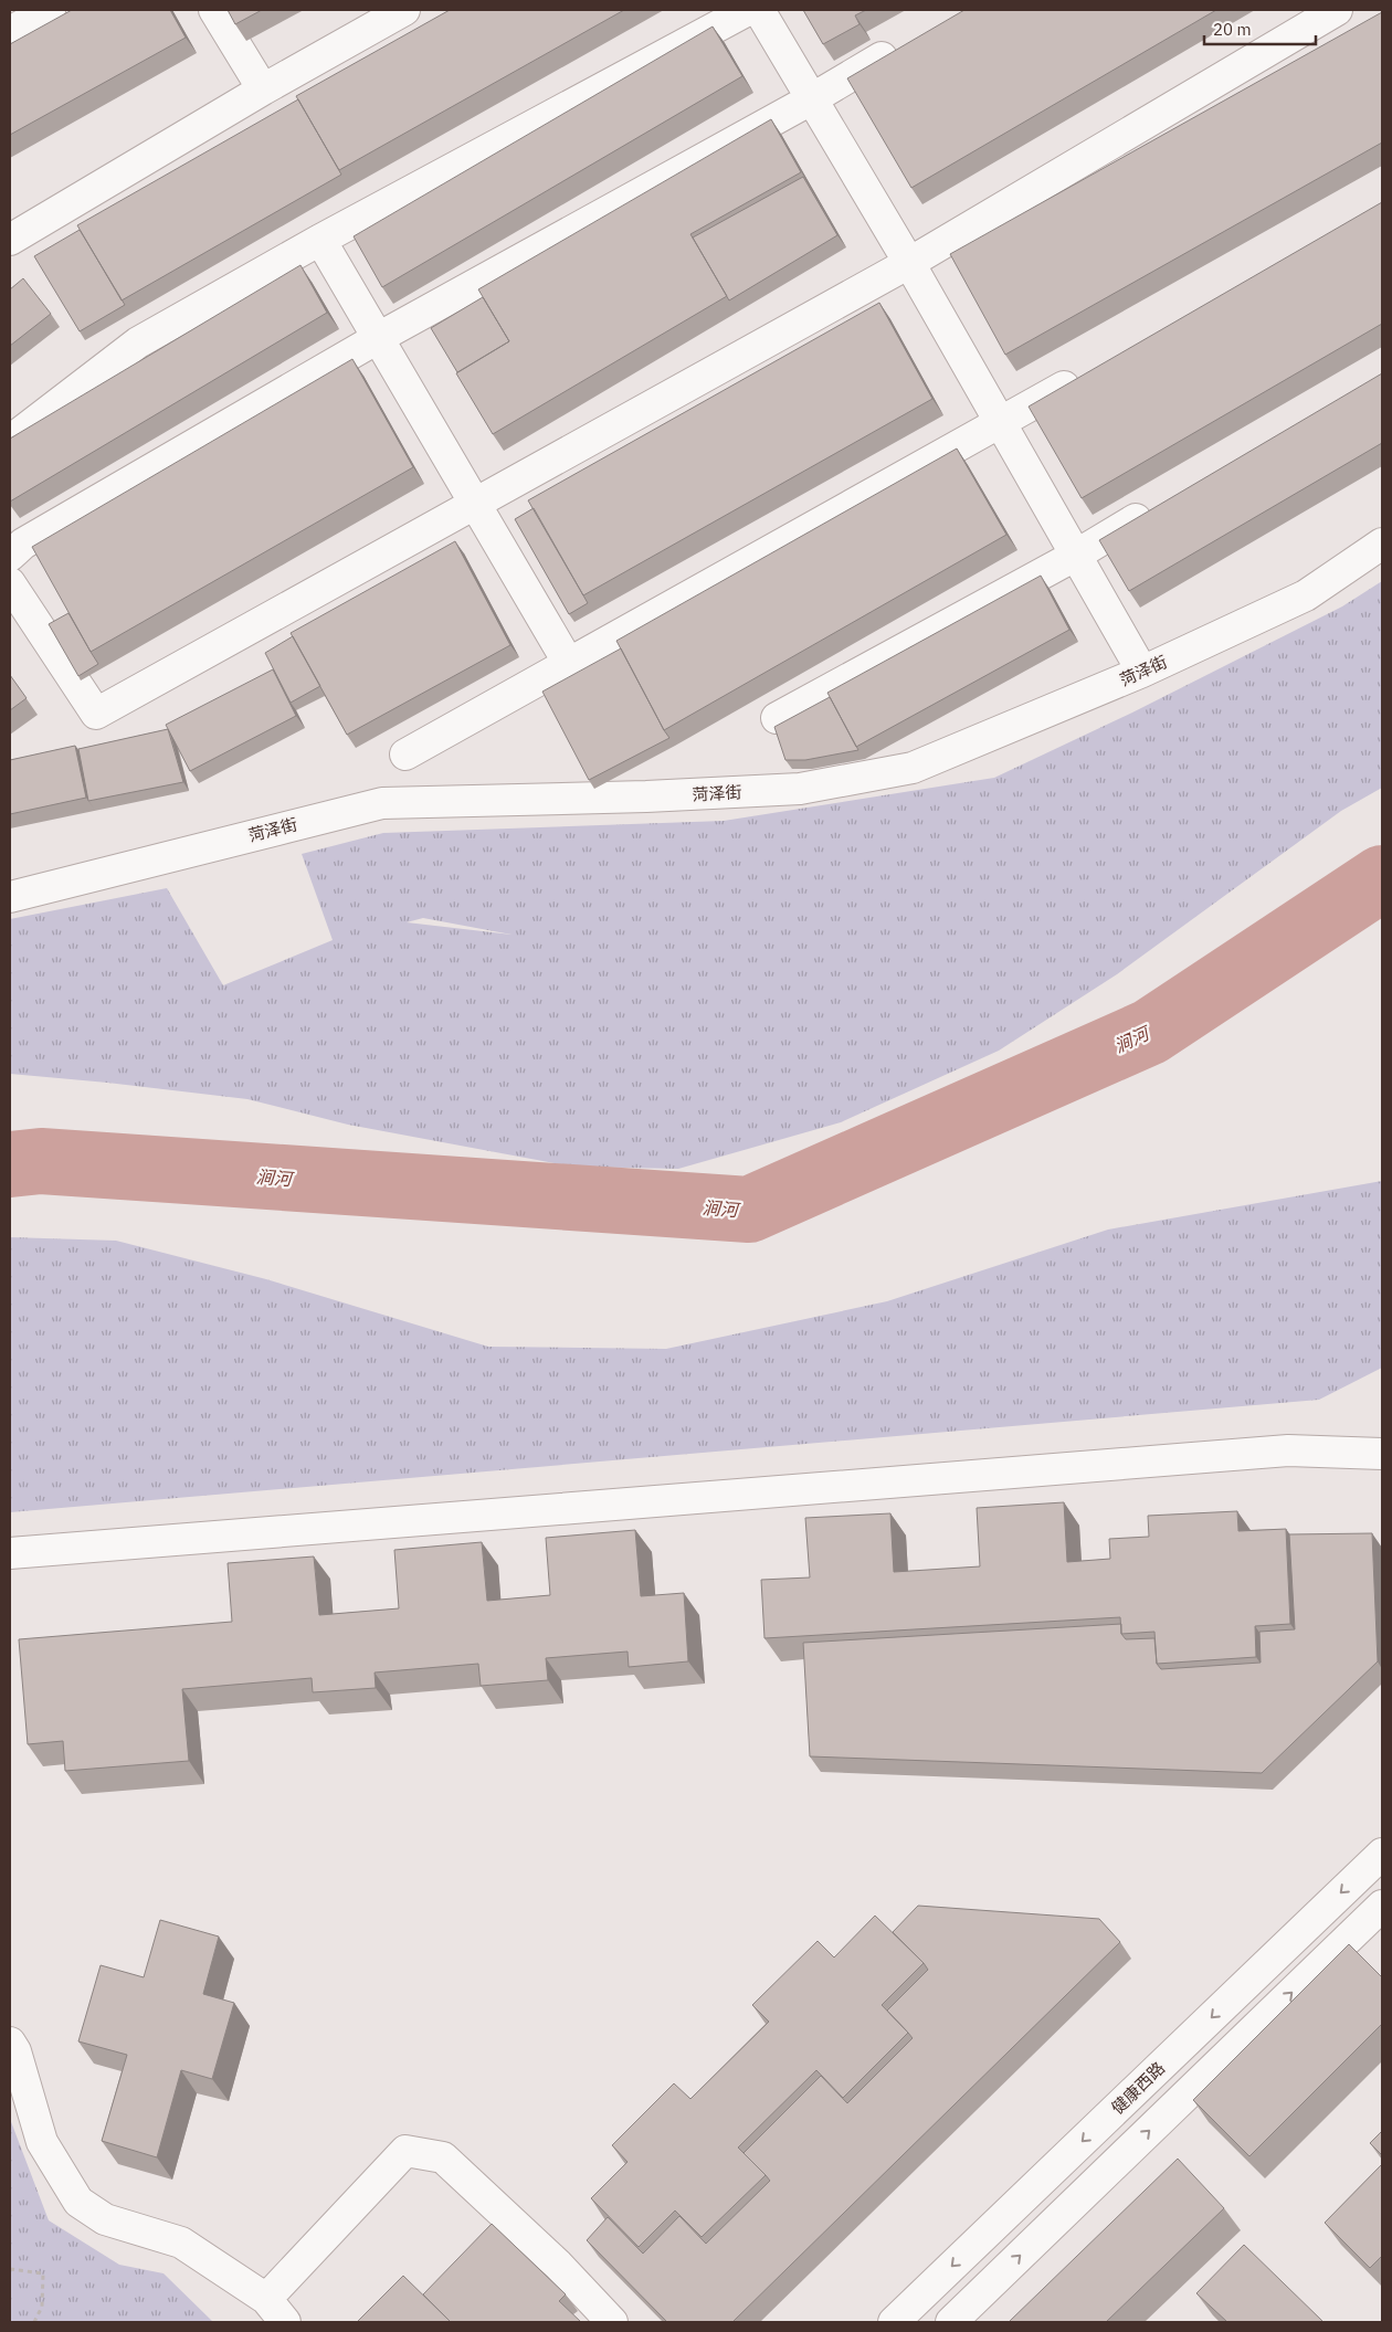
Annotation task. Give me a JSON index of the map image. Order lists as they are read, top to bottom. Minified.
{"streets":{"street":["菏泽街","健康西路"]},"water":["涧河"],"scale_bar":"20 m"}
